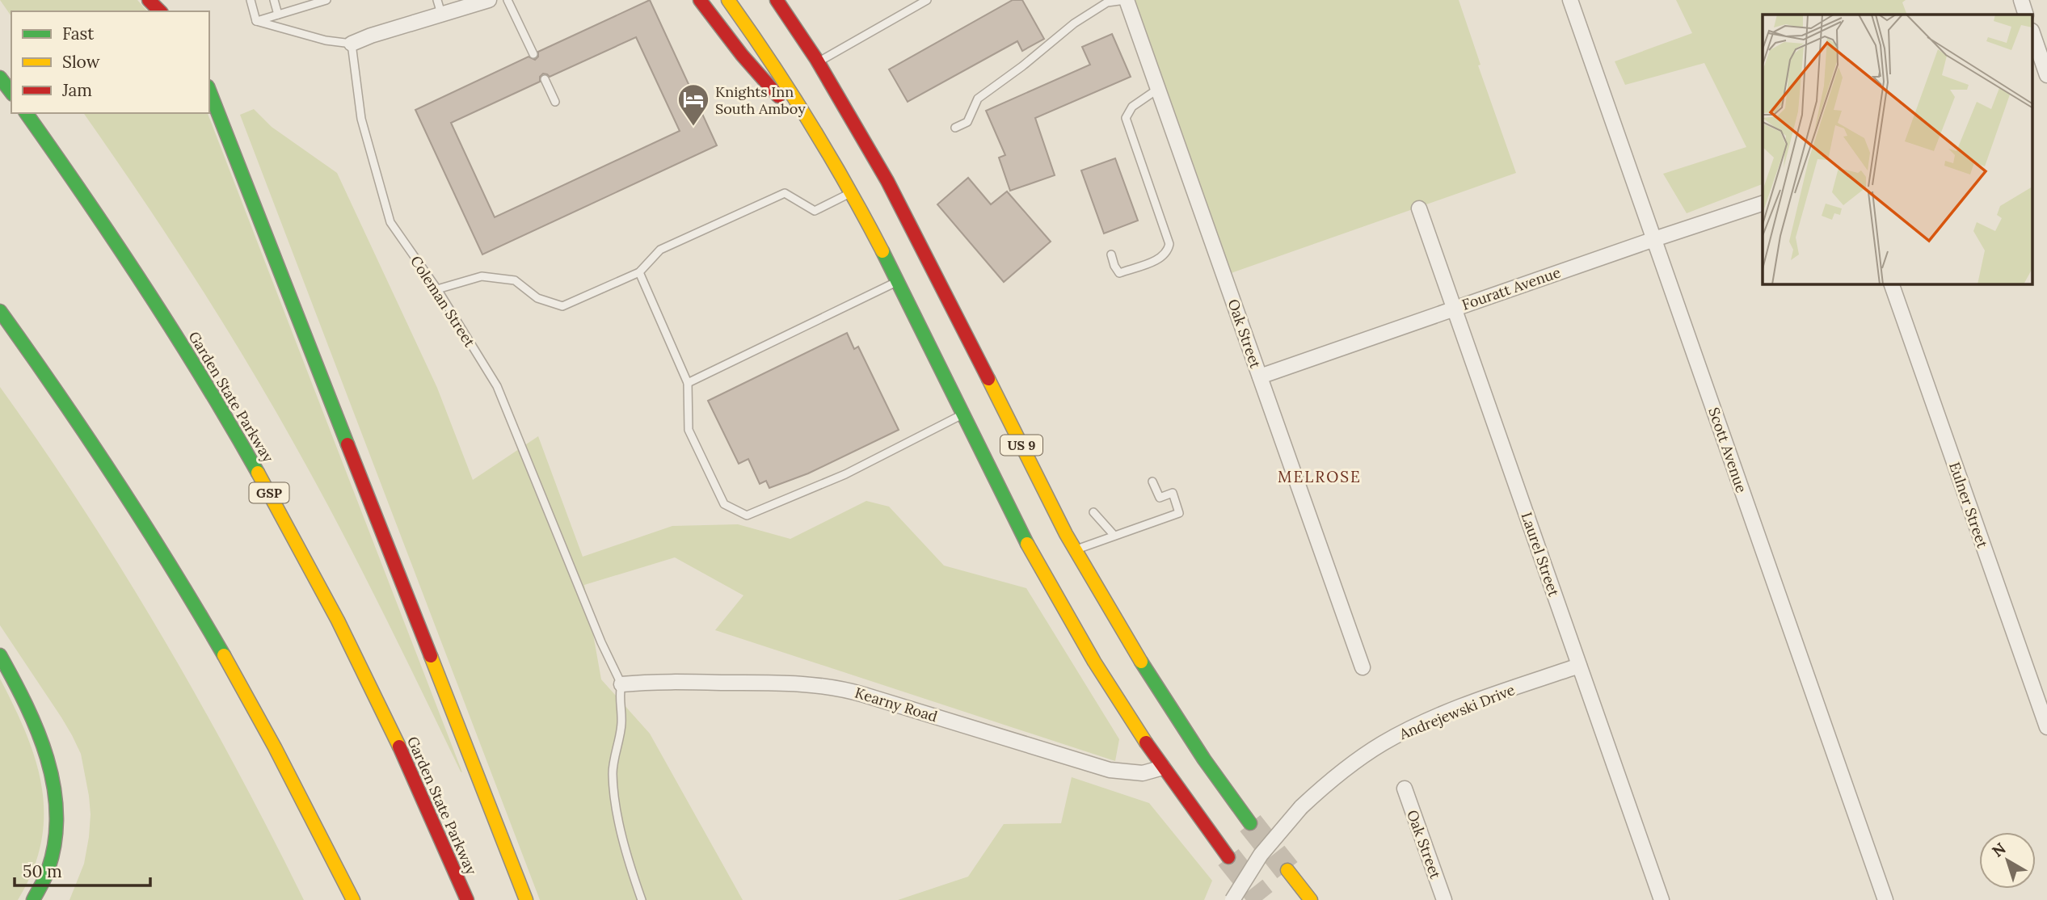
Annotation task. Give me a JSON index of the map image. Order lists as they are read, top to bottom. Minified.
{"streets":{"highway":["Garden State Parkway","US 9","GSP"],"street":["Fouratt Avenue","Oak Street","Scott Avenue","Eulner Street","Laurel Street","Kearny Road","Andrejewski Drive"],"lane":["Coleman Street"]},"crossings":[["Fouratt Avenue","Oak Street"],["Fouratt Avenue","Scott Avenue"],["Fouratt Avenue","Laurel Street"],["Coleman Street","Kearny Road"],["US 9","Kearny Road"],["Laurel Street","Andrejewski Drive"]],"districts":["MELROSE"],"places":{"hotel":["Knights Inn South Amboy"]},"legend":["Fast","Slow","Jam"],"scale_bar":"50 m","north":"top left"}
